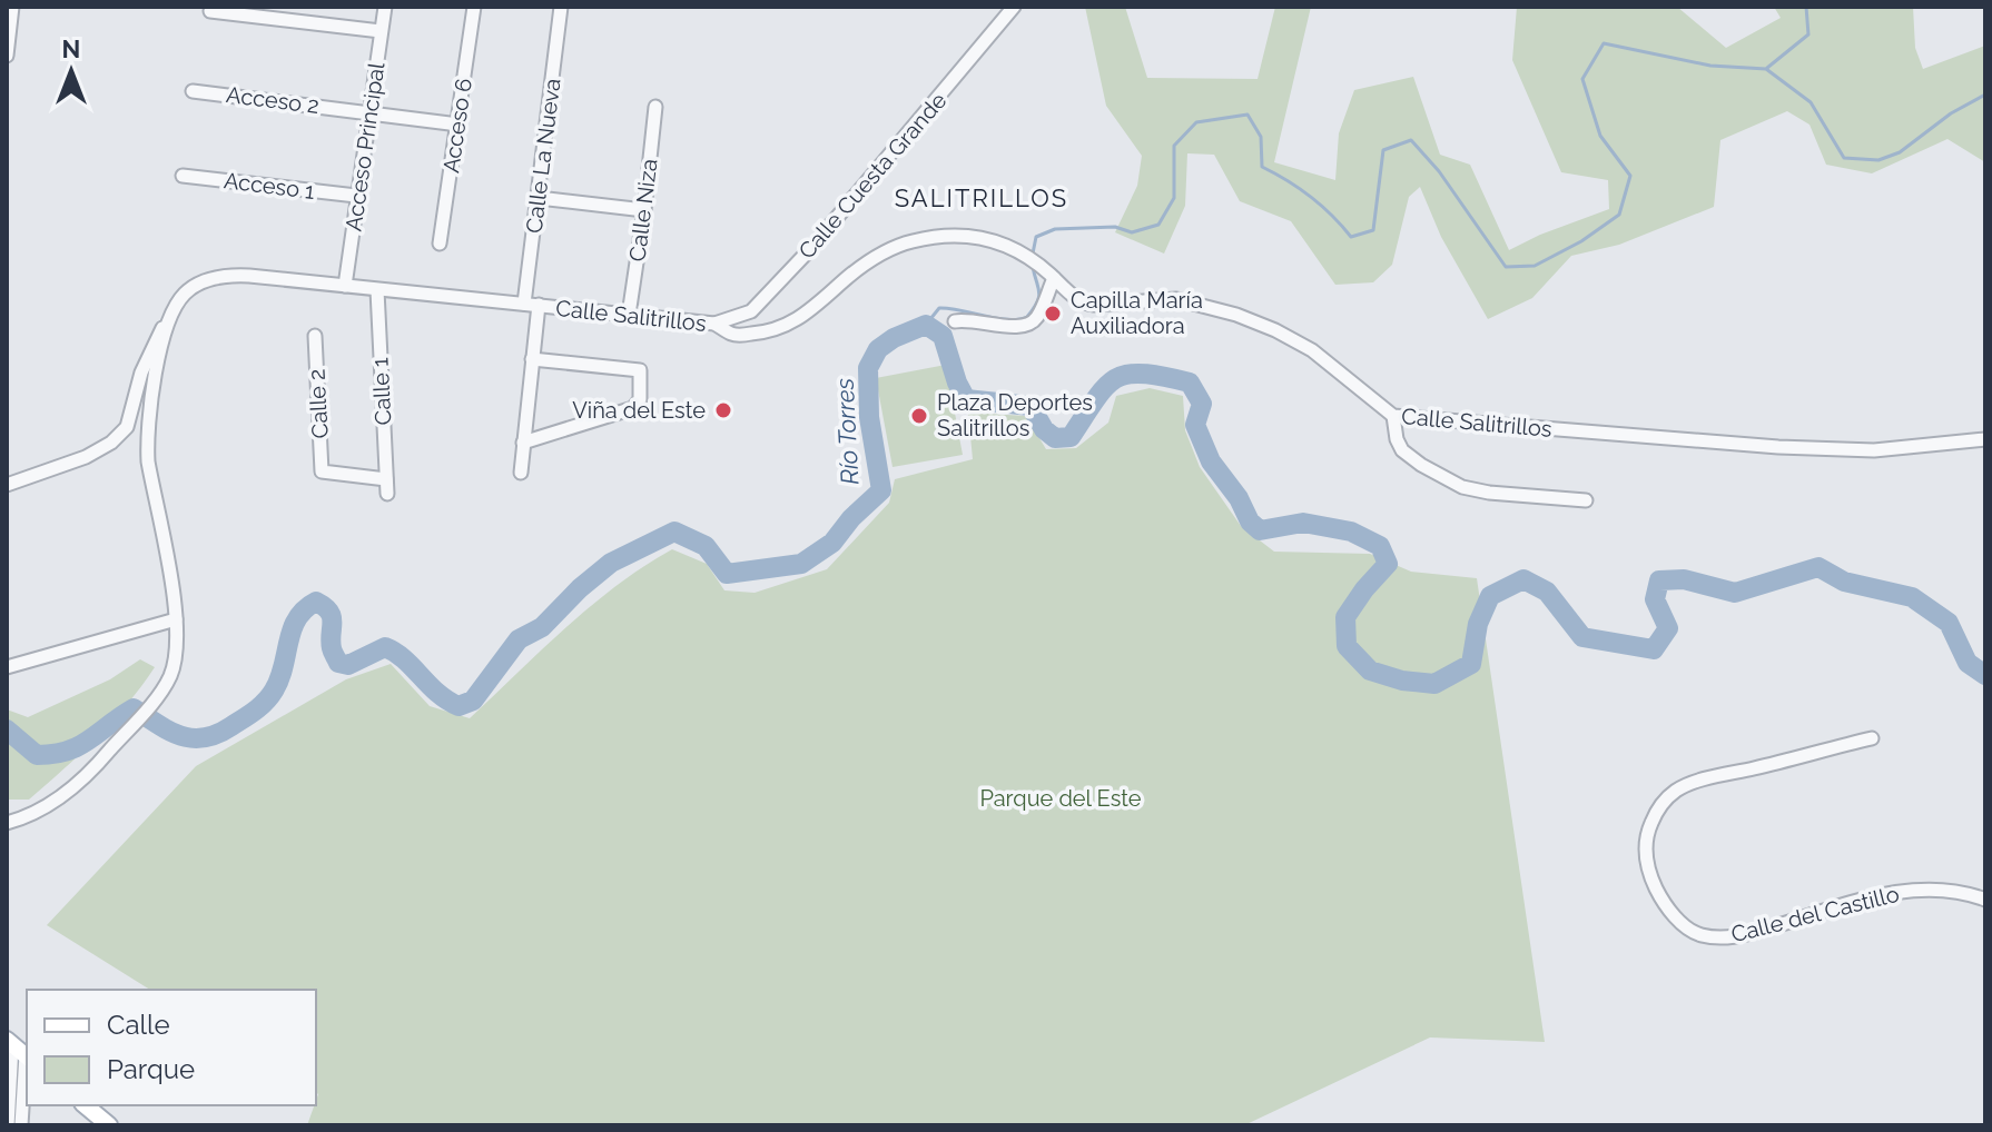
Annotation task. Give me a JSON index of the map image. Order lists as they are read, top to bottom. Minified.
{"streets":{"street":["Acceso 2","Acceso 6","Acceso Principal","Calle La Nueva","Calle Cuesta Grande","Acceso 1","Calle Niza","Calle Salitrillos","Calle 1","Calle 2","Calle del Castillo"]},"crossings":[["Acceso 2","Acceso 6"],["Acceso 2","Acceso Principal"],["Acceso Principal","Acceso 1"],["Acceso Principal","Calle Salitrillos"],["Calle La Nueva","Calle Salitrillos"],["Calle Cuesta Grande","Calle Salitrillos"],["Calle Niza","Calle Salitrillos"],["Calle Salitrillos","Calle 1"],["Calle 1","Calle 2"]],"districts":["SALITRILLOS"],"water":["Río Torres"],"parks":["Parque del Este"],"places":["Capilla María Auxiliadora","Viña del Este","Plaza Deportes Salitrillos"],"legend":["Calle","Parque"],"north":"top"}
